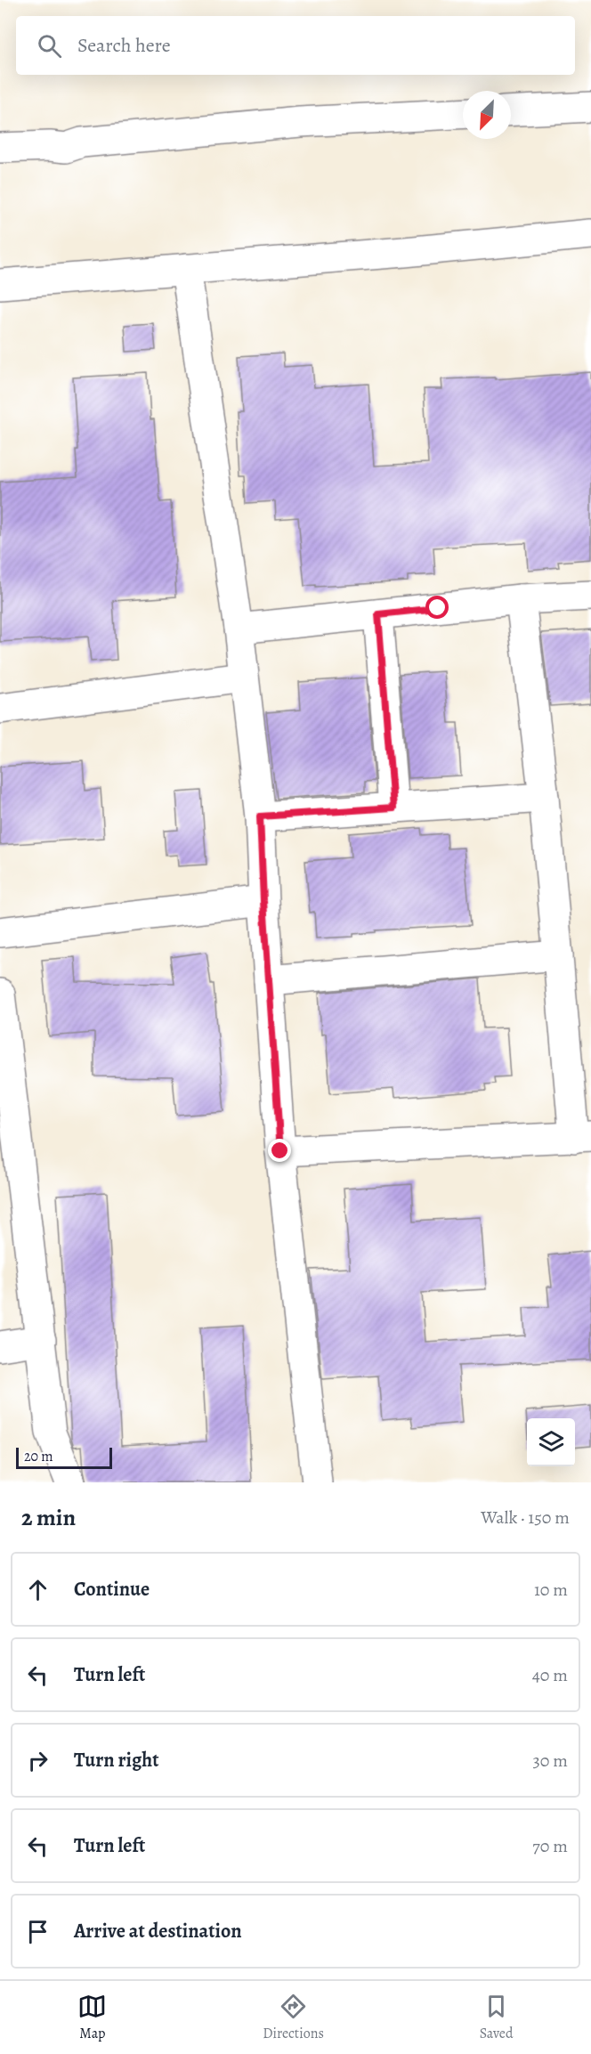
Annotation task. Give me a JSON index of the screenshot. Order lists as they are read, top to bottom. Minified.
{"scale_bar":"20 m","north":"bottom left","page":{"search":"Search here","scale":"20 m","heading":["2 min","Walk · 150 m"],"list":[["Continue","10 m"],["Turn left","40 m"],["Turn right","30 m"],["Turn left","70 m"],"Arrive at destination"],"nav":["Map","Directions","Saved"]}}
